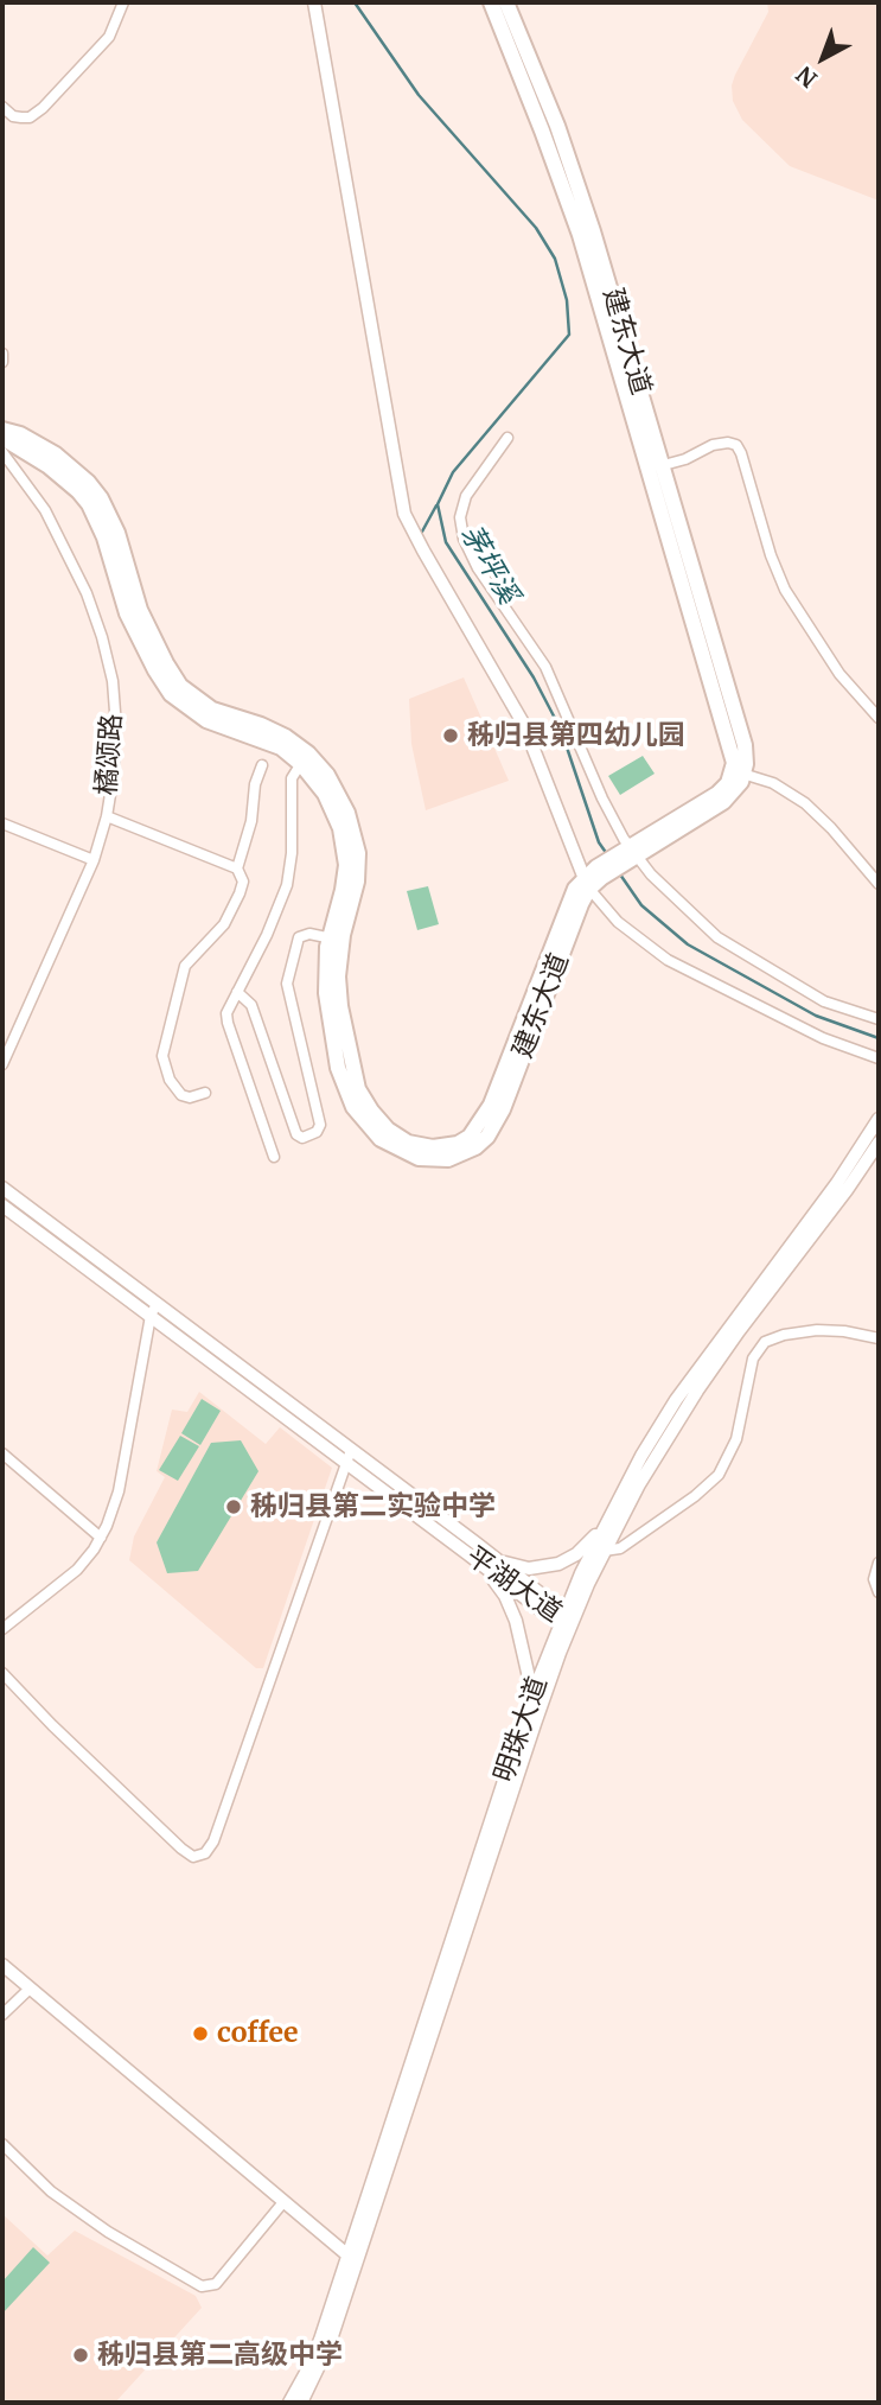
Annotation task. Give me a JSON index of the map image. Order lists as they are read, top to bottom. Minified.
{"streets":{"highway":["建东大道"],"main road":["平湖大道","明珠大道"],"street":["橘颂路"]},"crossings":[["平湖大道","明珠大道"]],"water":["茅坪溪"],"places":["秭归县第四幼儿园","秭归县第二实验中学","coffee","秭归县第二高级中学"],"north":"bottom left"}
